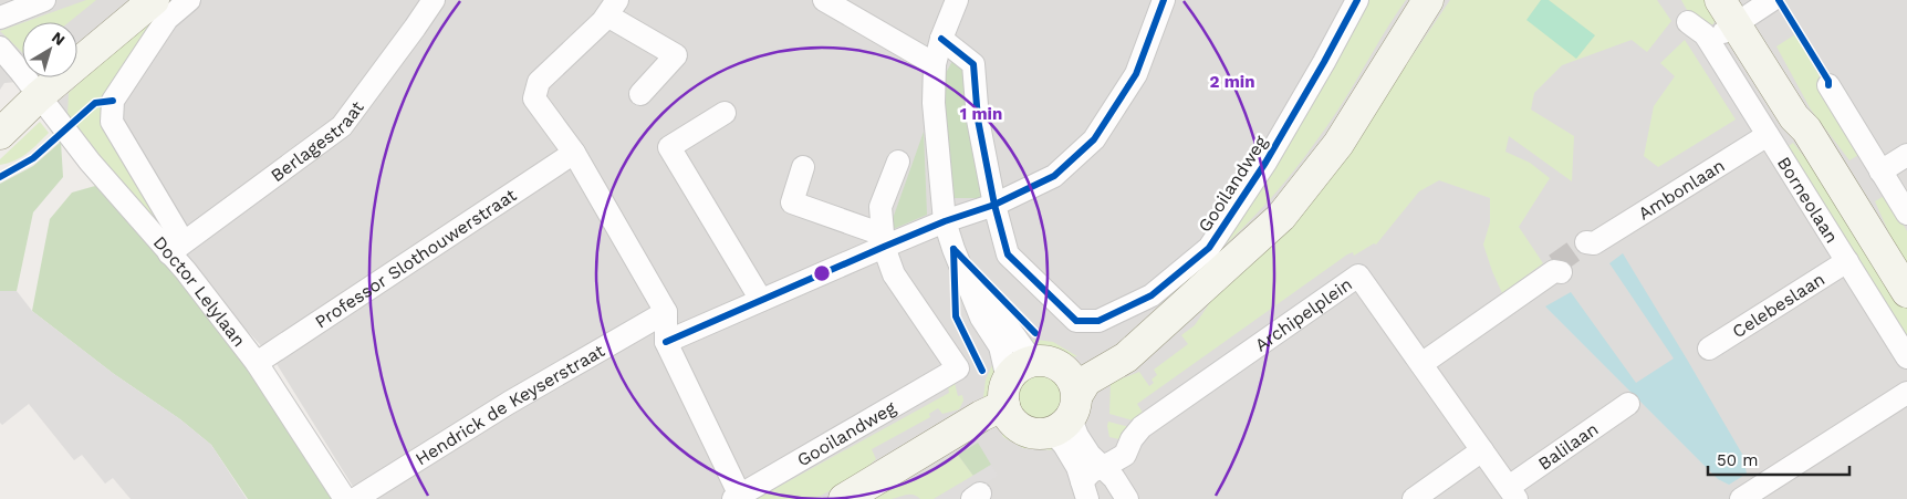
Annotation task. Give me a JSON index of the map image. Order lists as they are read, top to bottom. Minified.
{"streets":{"street":["Berlagestraat","Gooilandweg","Ambonlaan","Borneolaan","Professor Slothouwerstraat","Doctor Lelylaan","Celebeslaan","Archipelplein","Hendrick de Keyserstraat","Balilaan"]},"crossings":[["Berlagestraat","Doctor Lelylaan"],["Ambonlaan","Borneolaan"],["Borneolaan","Celebeslaan"],["Professor Slothouwerstraat","Doctor Lelylaan"],["Archipelplein","Balilaan"]],"scale_bar":"50 m","north":"top right","rings":["2 min","1 min"]}
